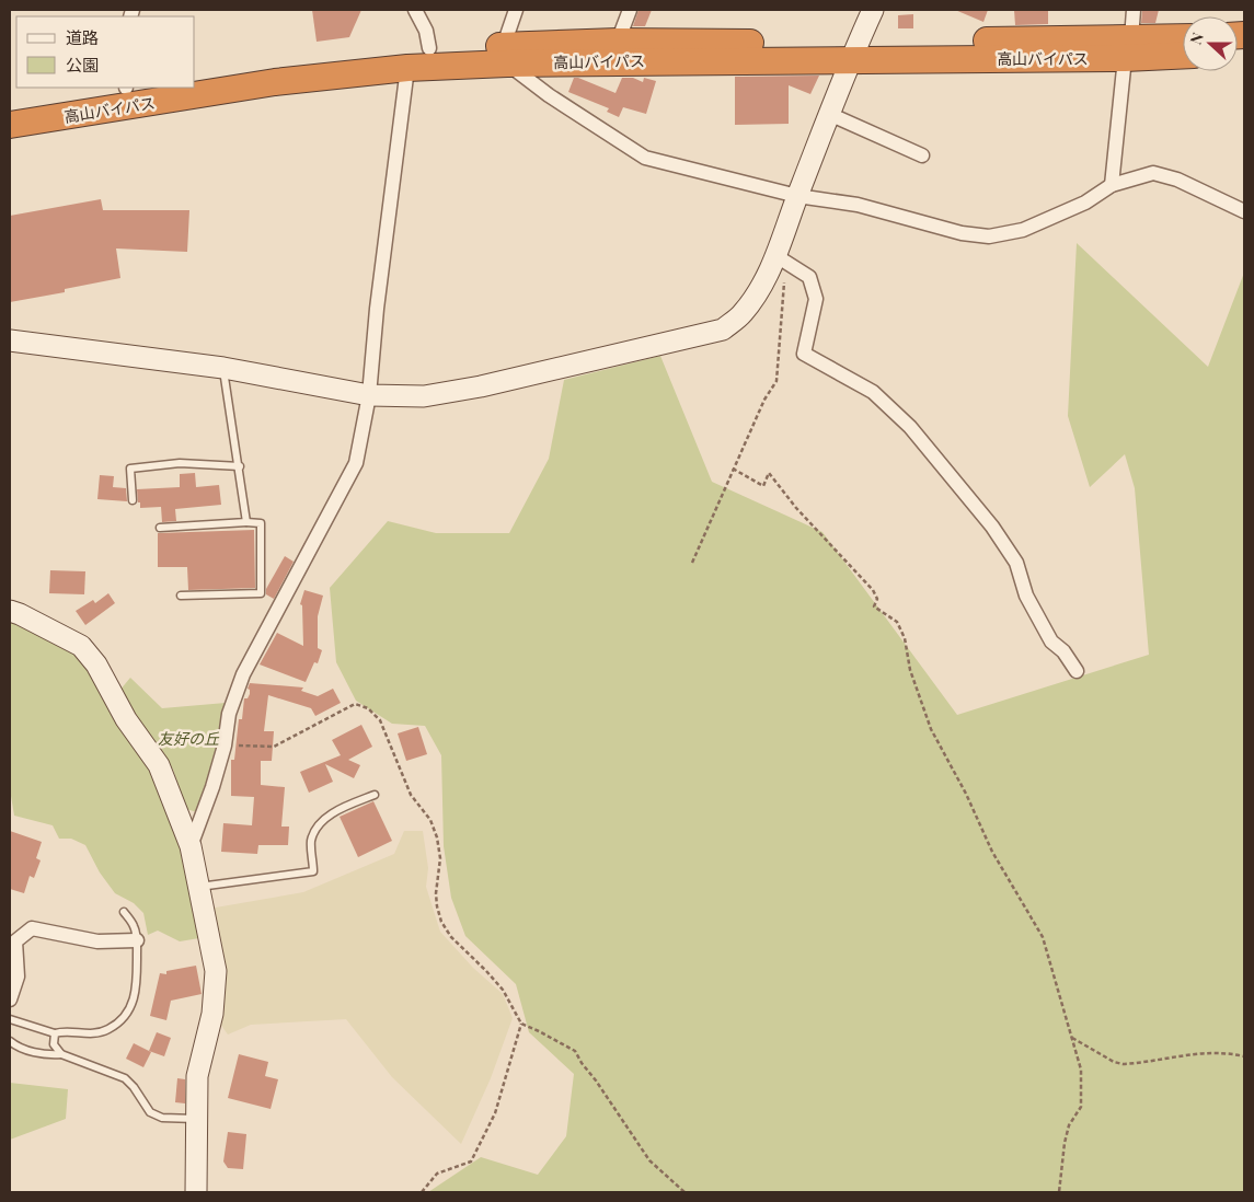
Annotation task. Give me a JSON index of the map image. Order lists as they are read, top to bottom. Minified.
{"streets":{"highway":["高山バイパス"]},"parks":["友好の丘"],"legend":["道路","公園"],"north":"left"}
